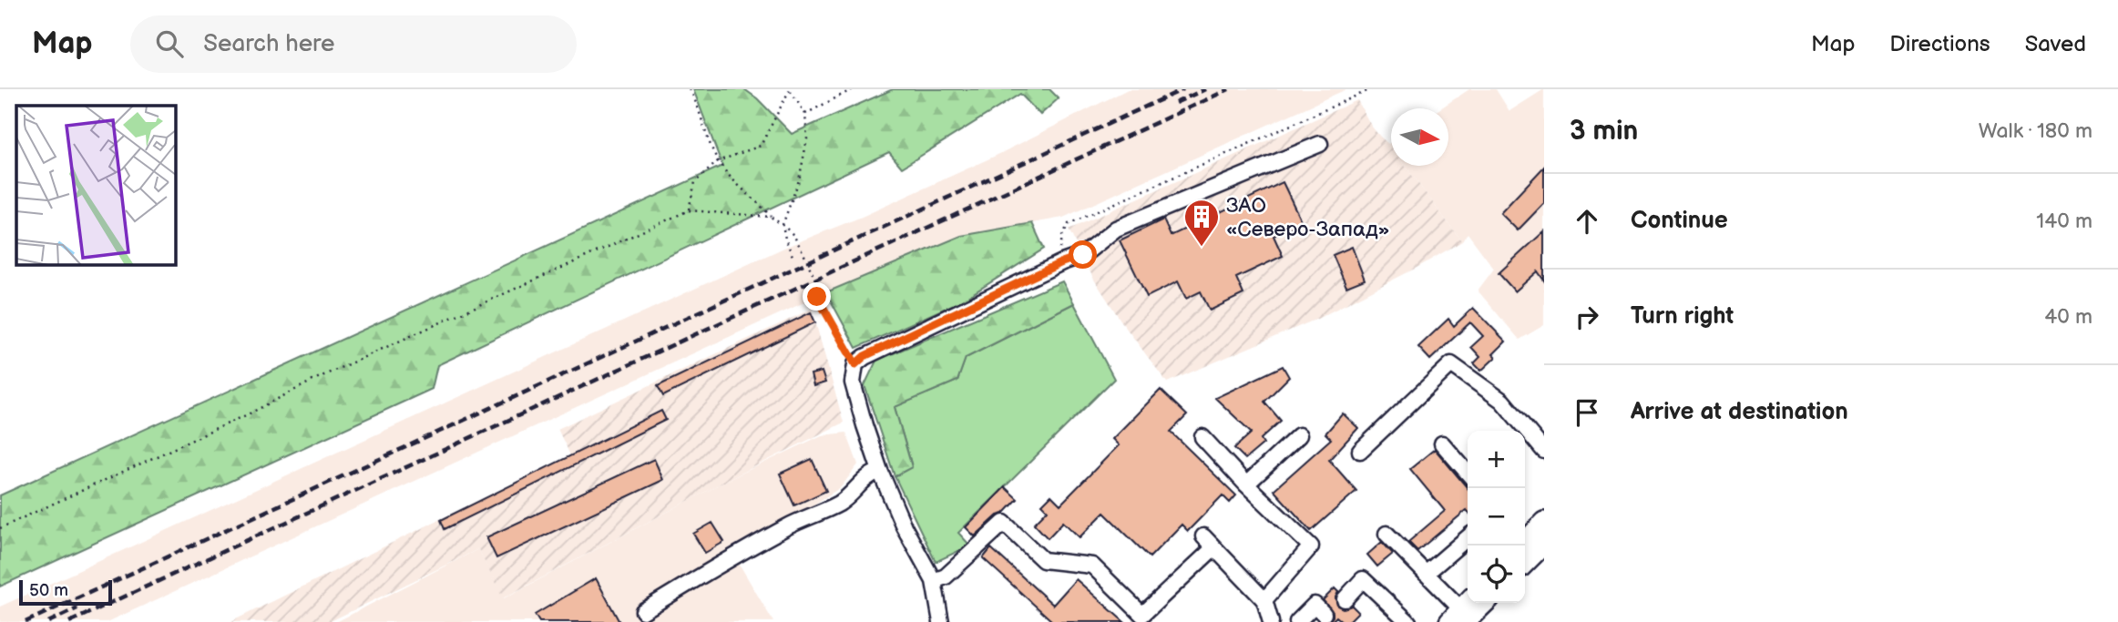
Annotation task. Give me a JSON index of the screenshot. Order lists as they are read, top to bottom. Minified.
{"places":{"building":["ЗАО «Северо-Запад»"]},"scale_bar":"50 m","north":"right","page":{"header":"Map","search":"Search here","nav":["Map","Directions","Saved"],"heading":["3 min","Walk · 180 m"],"list":[["Continue","140 m"],["Turn right","40 m"],"Arrive at destination"],"map_buttons":["+","−"],"scale":"50 m"}}
